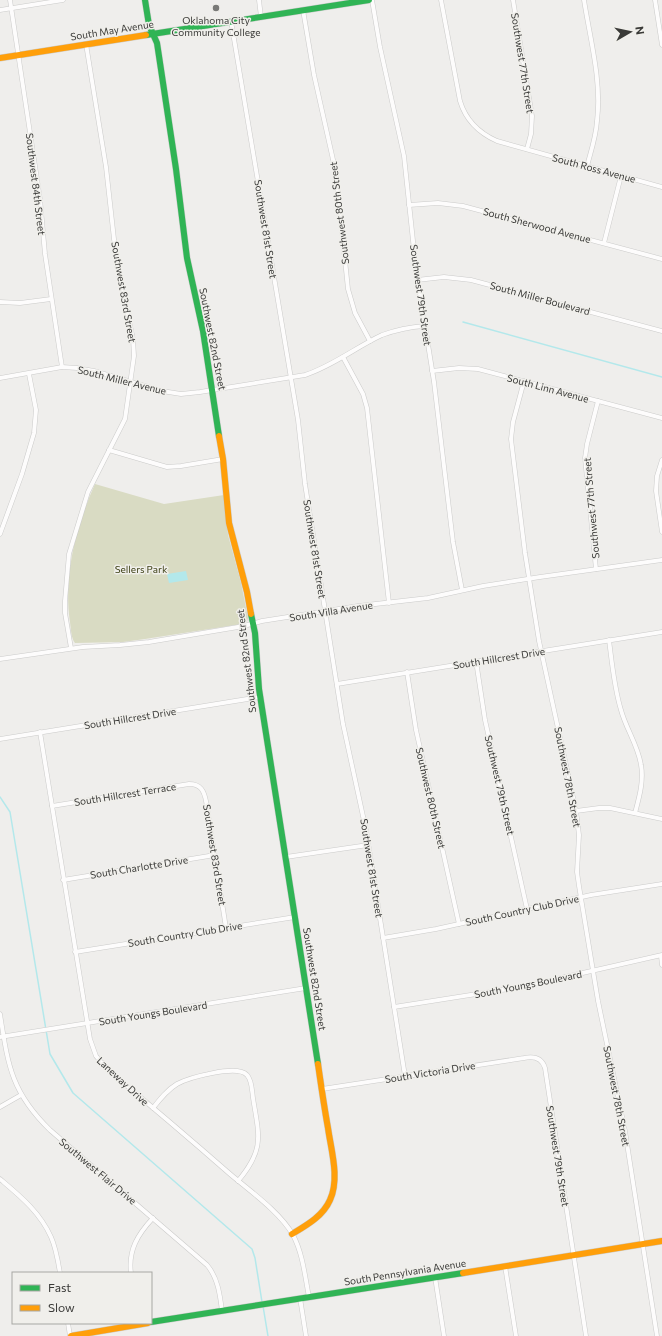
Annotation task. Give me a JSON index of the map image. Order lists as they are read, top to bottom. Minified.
{"streets":{"street":["South May Avenue","Southwest 77th Street","South Ross Avenue","Southwest 84th Street","Southwest 80th Street","South Sherwood Avenue","Southwest 81st Street","Southwest 83rd Street","Southwest 79th Street","South Miller Boulevard","Southwest 82nd Street","South Miller Avenue","South Linn Avenue","South Villa Avenue","South Hillcrest Drive","Southwest 78th Street","South Hillcrest Terrace","South Charlotte Drive","South Country Club Drive","South Youngs Boulevard","South Victoria Drive","Laneway Drive","Southwest Flair Drive","South Pennsylvania Avenue"]},"crossings":[["South May Avenue","Southwest 84th Street"],["South May Avenue","Southwest 80th Street"],["South May Avenue","Southwest 81st Street"],["South May Avenue","Southwest 83rd Street"],["South May Avenue","Southwest 82nd Street"],["Southwest 77th Street","South Ross Avenue"],["Southwest 77th Street","South Linn Avenue"],["Southwest 77th Street","South Villa Avenue"],["Southwest 84th Street","South Miller Avenue"],["Southwest 80th Street","South Miller Avenue"],["Southwest 80th Street","South Hillcrest Drive"],["Southwest 80th Street","South Country Club Drive"],["South Sherwood Avenue","Southwest 79th Street"],["Southwest 81st Street","South Miller Avenue"],["Southwest 81st Street","South Villa Avenue"],["Southwest 81st Street","South Hillcrest Drive"],["Southwest 81st Street","South Country Club Drive"],["Southwest 81st Street","South Youngs Boulevard"],["Southwest 81st Street","South Victoria Drive"],["Southwest 83rd Street","South Miller Avenue"],["Southwest 83rd Street","South Villa Avenue"],["Southwest 83rd Street","South Hillcrest Terrace"],["Southwest 83rd Street","South Charlotte Drive"],["Southwest 83rd Street","South Country Club Drive"],["Southwest 79th Street","South Miller Boulevard"],["Southwest 79th Street","South Miller Avenue"],["Southwest 79th Street","South Linn Avenue"],["Southwest 79th Street","South Villa Avenue"],["Southwest 79th Street","South Hillcrest Drive"],["Southwest 79th Street","South Country Club Drive"],["Southwest 79th Street","South Victoria Drive"],["Southwest 79th Street","South Pennsylvania Avenue"],["Southwest 82nd Street","South Miller Avenue"],["Southwest 82nd Street","South Villa Avenue"],["Southwest 82nd Street","South Hillcrest Drive"],["Southwest 82nd Street","South Country Club Drive"],["Southwest 82nd Street","South Youngs Boulevard"],["Southwest 82nd Street","South Victoria Drive"],["Southwest 82nd Street","Laneway Drive"],["South Linn Avenue","Southwest 78th Street"],["South Villa Avenue","Southwest 78th Street"],["South Hillcrest Drive","Southwest 78th Street"],["South Hillcrest Drive","Laneway Drive"],["Southwest 78th Street","South Country Club Drive"],["Southwest 78th Street","South Youngs Boulevard"],["Southwest 78th Street","South Pennsylvania Avenue"],["South Hillcrest Terrace","Laneway Drive"],["South Charlotte Drive","Laneway Drive"],["South Country Club Drive","Laneway Drive"],["South Youngs Boulevard","Laneway Drive"],["South Youngs Boulevard","Southwest Flair Drive"],["Laneway Drive","South Pennsylvania Avenue"],["Southwest Flair Drive","South Pennsylvania Avenue"]],"parks":["Sellers Park"],"places":["Oklahoma City Community College"],"legend":["Fast","Slow"],"north":"right"}
